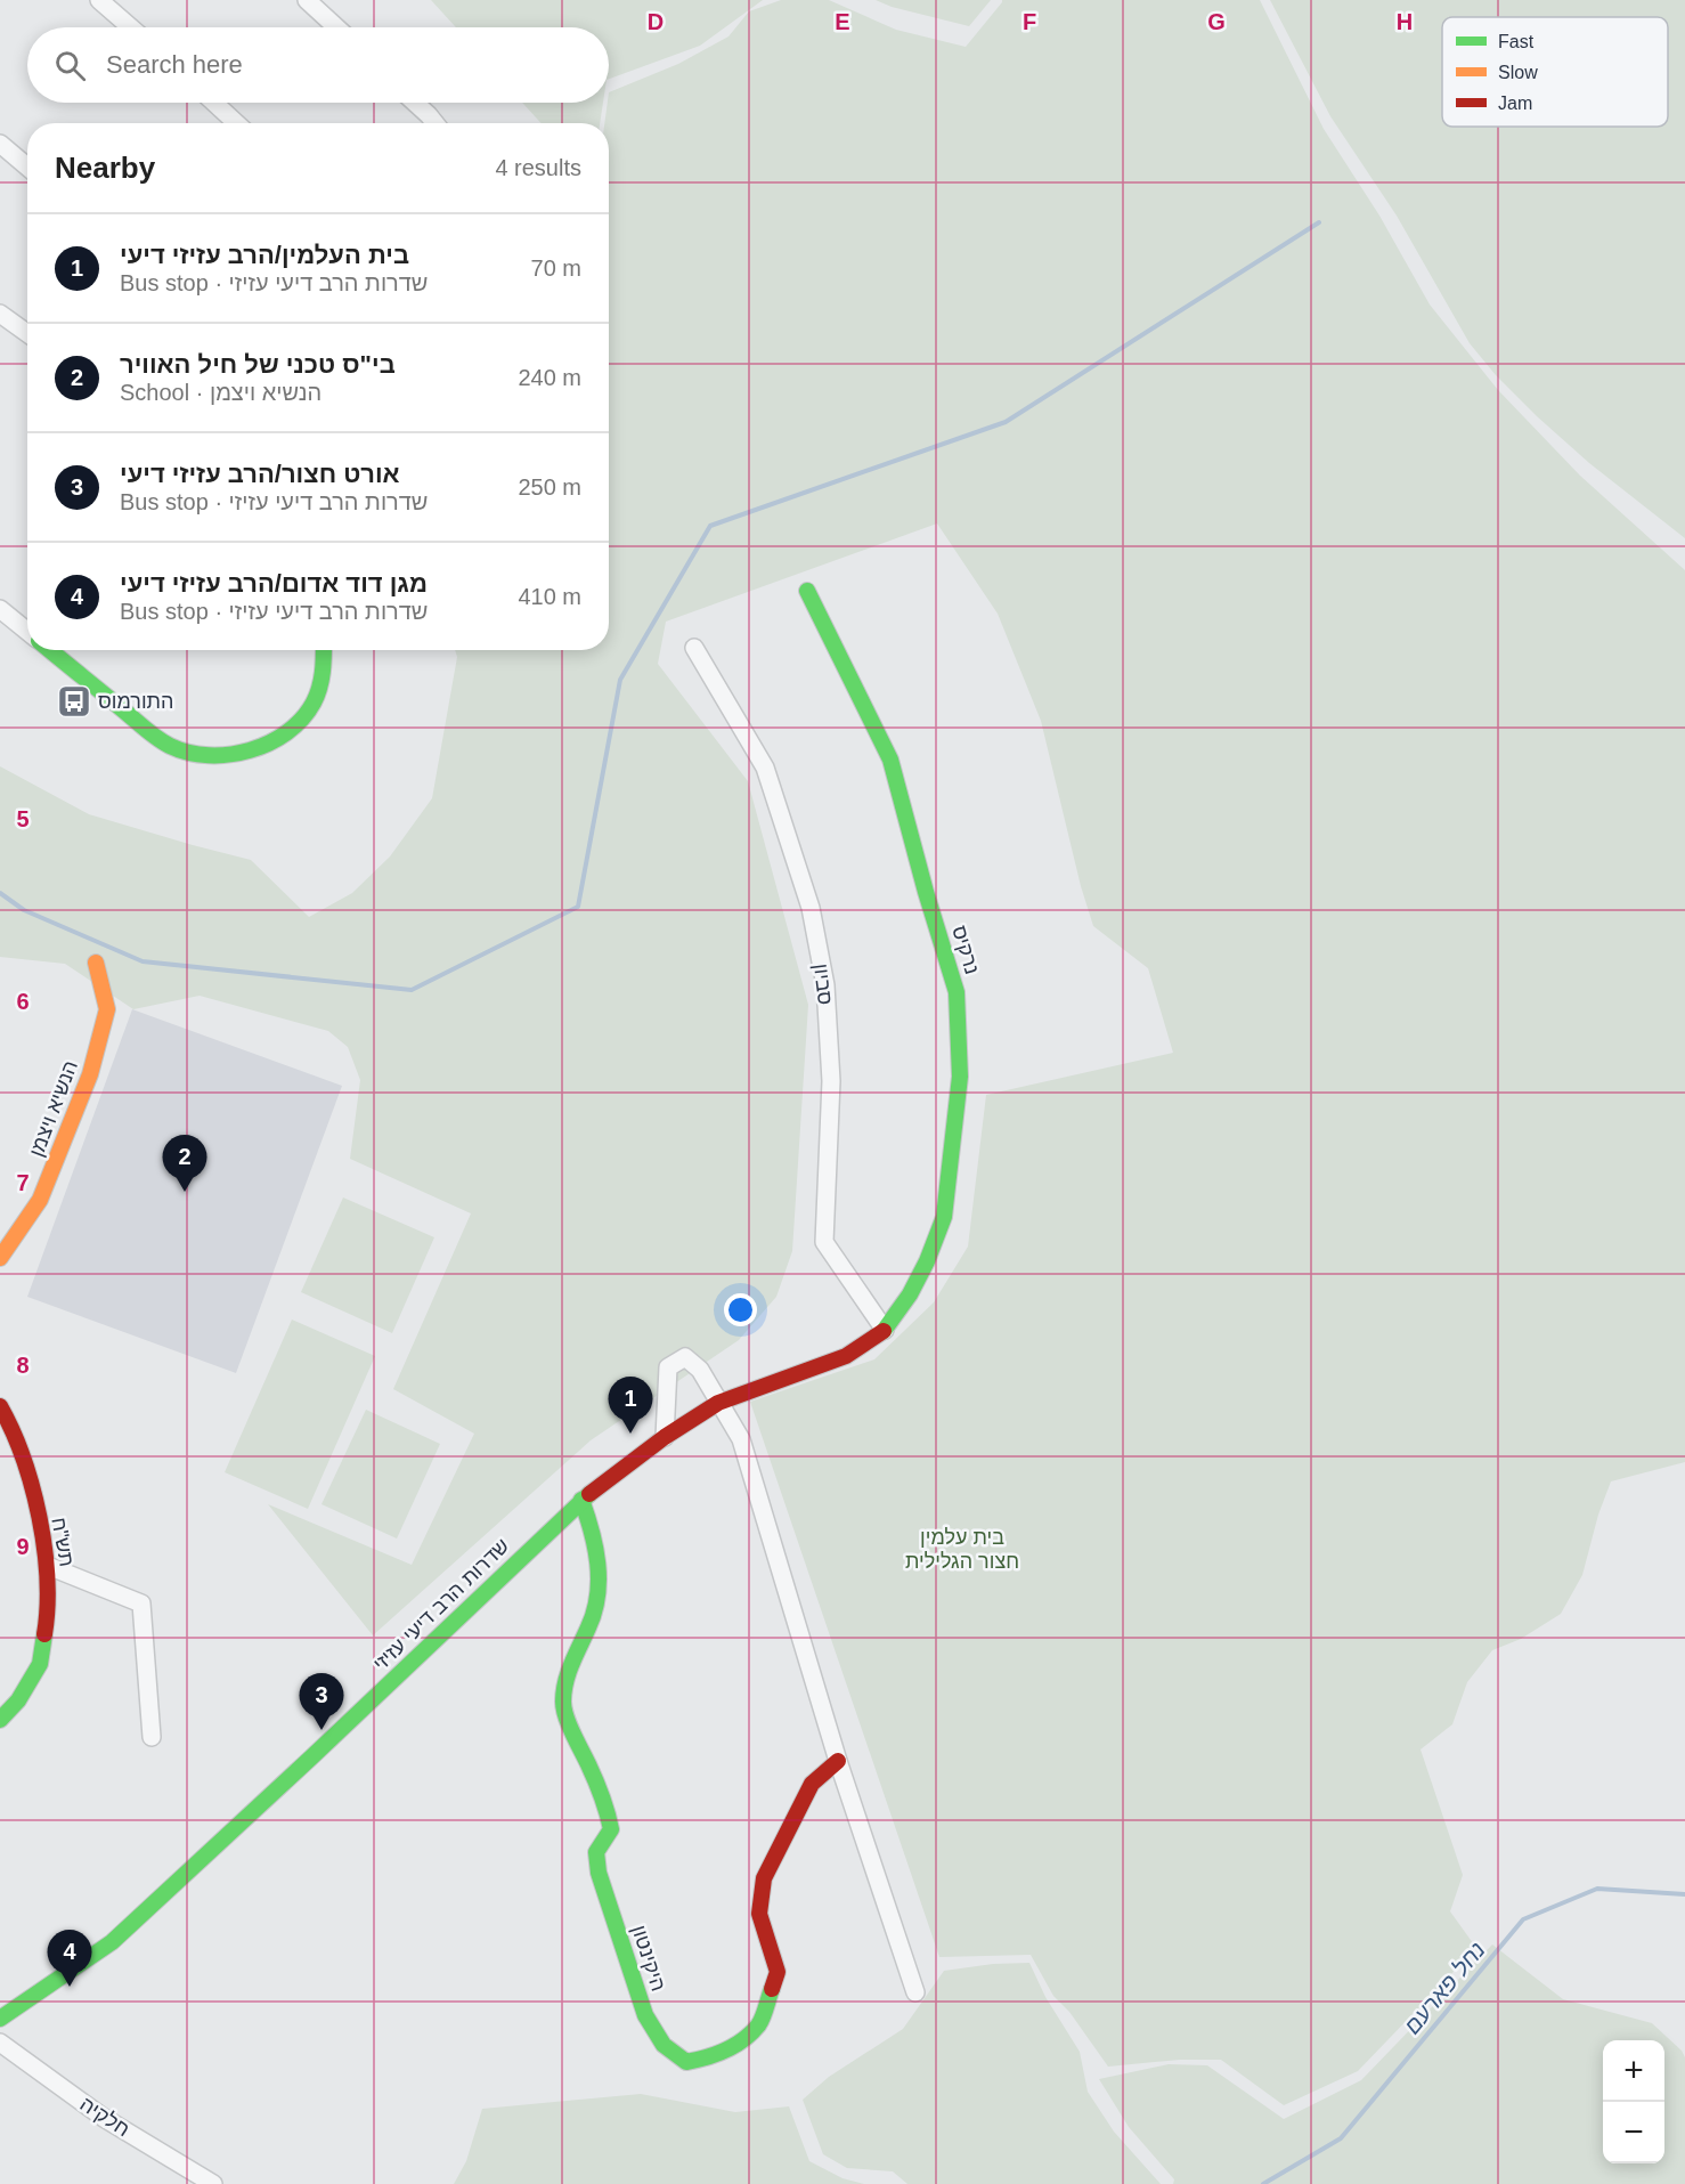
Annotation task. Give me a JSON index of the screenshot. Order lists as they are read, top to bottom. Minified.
{"streets":{"street":["נרקיס","סביון","הנשיא ויצמן","תש\"ח","שדרות הרב דיעי עזיזי","היקינטון","חלקיה"]},"crossings":[["נרקיס","סביון"],["נרקיס","שדרות הרב דיעי עזיזי"],["סביון","שדרות הרב דיעי עזיזי"],["שדרות הרב דיעי עזיזי","היקינטון"]],"water":["נחל פארעם"],"parks":["בית עלמין חצור הגלילית"],"places":{"bus stop":["התורמוס"]},"legend":["Fast","Slow","Jam"],"page":{"search":"Search here","heading":["Nearby","4 results"],"list":[{"mark":"1","name":"בית העלמין/הרב עזיזי דיעי","note":"Bus stop · שדרות הרב דיעי עזיזי","value":"70 m"},{"mark":"2","name":"בי\"ס טכני של חיל האוויר","note":"School · הנשיא ויצמן","value":"240 m"},{"mark":"3","name":"אורט חצור/הרב עזיזי דיעי","note":"Bus stop · שדרות הרב דיעי עזיזי","value":"250 m"},{"mark":"4","name":"מגן דוד אדום/הרב עזיזי דיעי","note":"Bus stop · שדרות הרב דיעי עזיזי","value":"410 m"}],"pins":["2","1","3","4"],"map_buttons":["+","−"]},"grid":{"columns":["D","E","F","G","H"],"rows":["5","6","7","8","9"]}}
